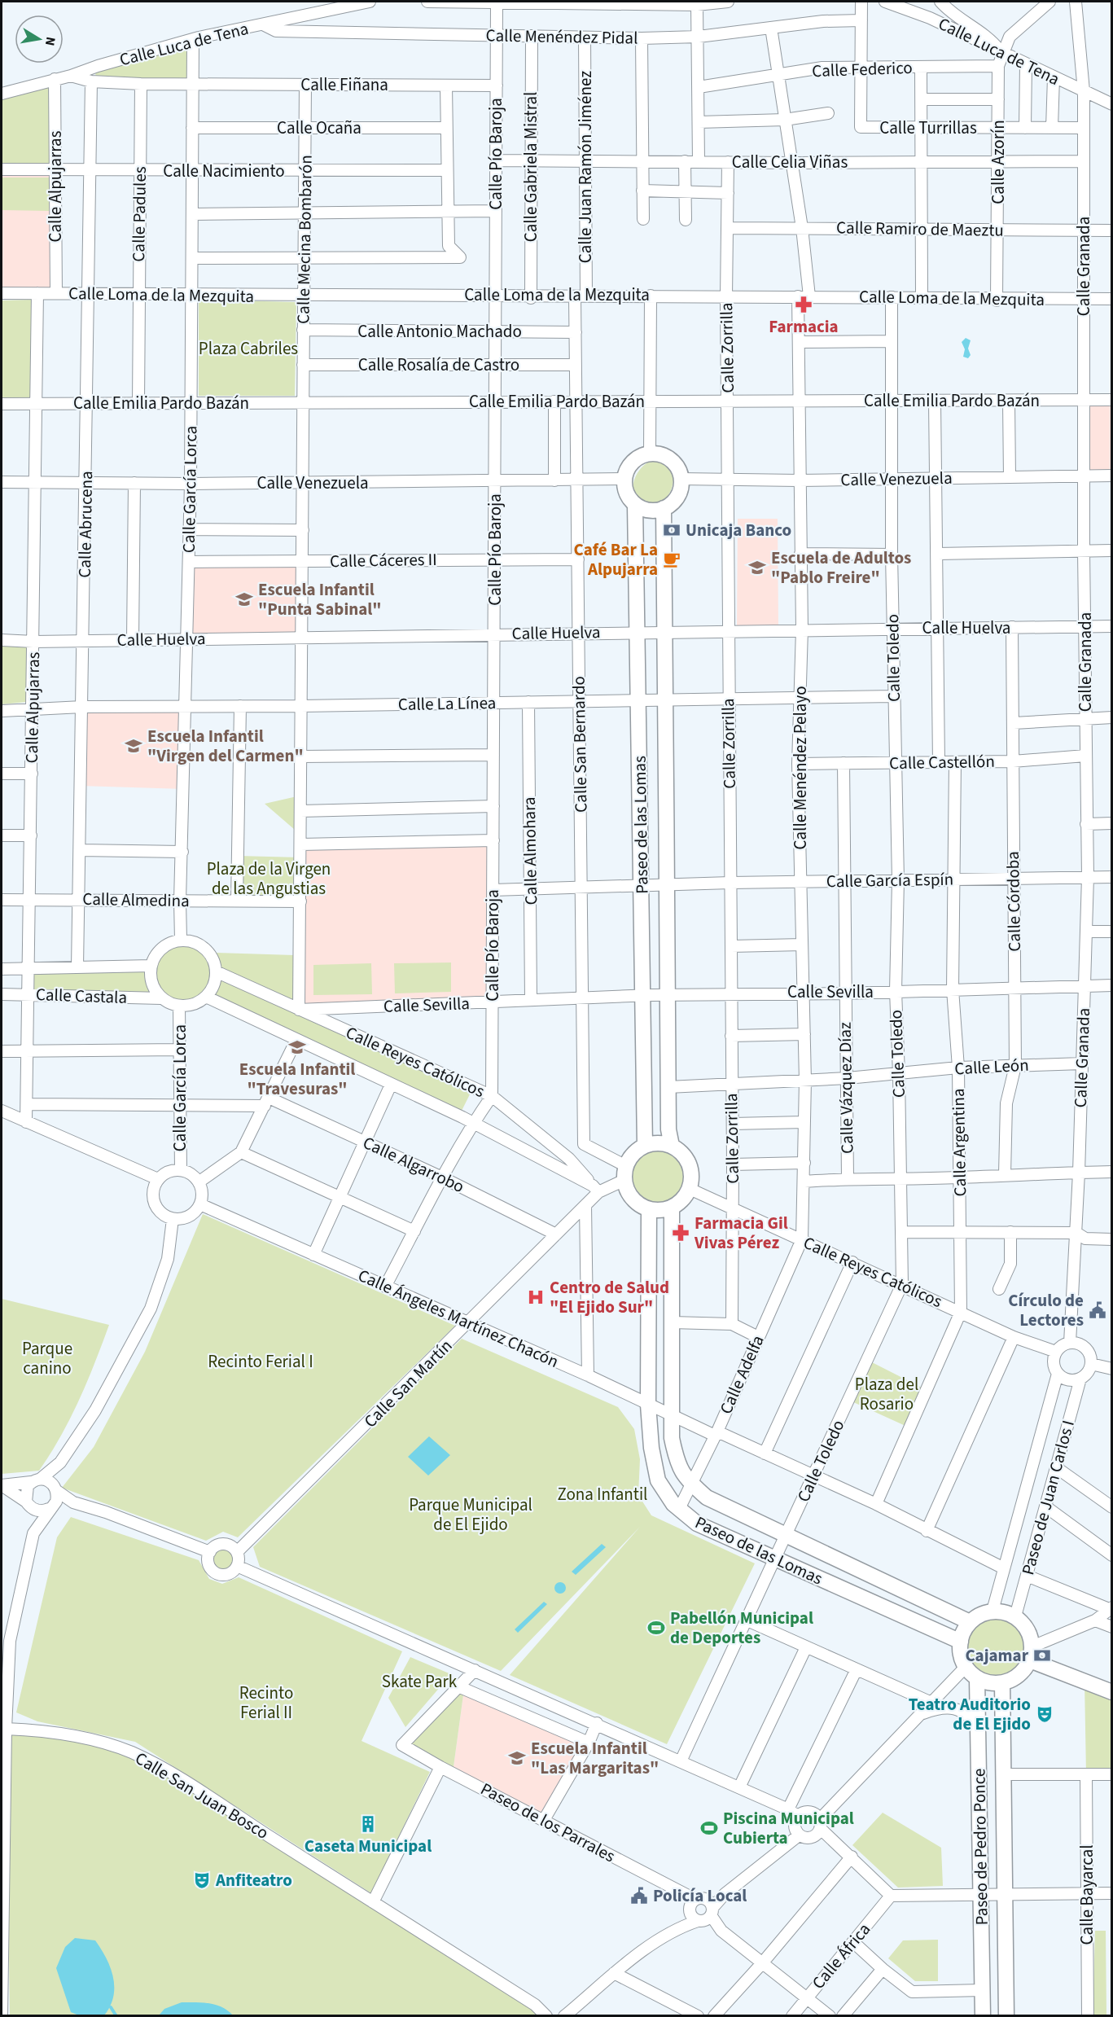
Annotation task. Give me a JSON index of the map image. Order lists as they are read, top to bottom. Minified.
{"streets":{"main road":["Paseo de las Lomas","Paseo de Pedro Ponce"],"street":["Calle Menéndez Pidal","Calle Luca de Tena","Calle Federico","Calle Fiñana","Calle Ocaña","Calle Turrillas","Calle Pío Baroja","Calle Celia Viñas","Calle Azorín","Calle Gabriela Mistral","Calle Juan Ramón Jiménez","Calle Nacimiento","Calle Alpujarras","Calle Padules","Calle Ramiro de Maeztu","Calle Mecina Bombarón","Calle Granada","Calle Loma de la Mezquita","Calle Antonio Machado","Calle Zorrilla","Calle Rosalía de Castro","Calle Emilia Pardo Bazán","Calle Venezuela","Calle García Lorca","Calle Abrucena","Calle Cáceres II","Calle Huelva","Calle Toledo","Calle La Línea","Calle San Bernardo","Calle Castellón","Calle Menéndez Pelayo","Calle Almohara","Calle García Espín","Calle Almedina","Calle Córdoba","Calle Sevilla","Calle Castala","Calle Reyes Católicos","Calle León","Calle Vázquez Díaz","Calle Argentina","Calle Algarrobo","Calle Ángeles Martínez Chacón","Calle Adelfa","Calle San Martín","Paseo de Juan Carlos I","Calle San Juan Bosco","Paseo de los Parrales","Calle Bayarcal","Calle África"]},"crossings":[["Calle Menéndez Pidal","Calle Luca de Tena"],["Calle Menéndez Pidal","Calle Pío Baroja"],["Calle Menéndez Pidal","Calle Gabriela Mistral"],["Calle Menéndez Pidal","Calle Juan Ramón Jiménez"],["Calle Luca de Tena","Calle Fiñana"],["Calle Luca de Tena","Calle Azorín"],["Calle Luca de Tena","Calle Alpujarras"],["Calle Luca de Tena","Calle Granada"],["Calle Luca de Tena","Calle García Lorca"],["Calle Federico","Calle Turrillas"],["Calle Federico","Calle Azorín"],["Calle Fiñana","Calle Pío Baroja"],["Calle Fiñana","Calle Padules"],["Calle Fiñana","Calle Mecina Bombarón"],["Calle Fiñana","Calle García Lorca"],["Calle Fiñana","Calle Abrucena"],["Calle Ocaña","Calle Mecina Bombarón"],["Calle Ocaña","Calle García Lorca"],["Calle Turrillas","Calle Azorín"],["Calle Turrillas","Calle Granada"],["Calle Pío Baroja","Calle Celia Viñas"],["Calle Pío Baroja","Calle Loma de la Mezquita"],["Calle Pío Baroja","Calle Antonio Machado"],["Calle Pío Baroja","Calle Rosalía de Castro"],["Calle Pío Baroja","Calle Emilia Pardo Bazán"],["Calle Pío Baroja","Calle Venezuela"],["Calle Pío Baroja","Calle Cáceres II"],["Calle Pío Baroja","Calle Huelva"],["Calle Pío Baroja","Calle La Línea"],["Calle Pío Baroja","Calle Sevilla"],["Calle Pío Baroja","Calle Reyes Católicos"],["Calle Celia Viñas","Calle Azorín"],["Calle Celia Viñas","Calle Gabriela Mistral"],["Calle Celia Viñas","Calle Juan Ramón Jiménez"],["Calle Celia Viñas","Calle Granada"],["Calle Celia Viñas","Calle Zorrilla"],["Calle Azorín","Calle Ramiro de Maeztu"],["Calle Azorín","Calle Loma de la Mezquita"],["Calle Gabriela Mistral","Calle Loma de la Mezquita"],["Calle Juan Ramón Jiménez","Calle Loma de la Mezquita"],["Calle Juan Ramón Jiménez","Calle San Bernardo"],["Calle Nacimiento","Calle Alpujarras"],["Calle Nacimiento","Calle Padules"],["Calle Nacimiento","Calle Mecina Bombarón"],["Calle Nacimiento","Calle García Lorca"],["Calle Nacimiento","Calle Abrucena"],["Calle Alpujarras","Calle Loma de la Mezquita"],["Calle Alpujarras","Calle Emilia Pardo Bazán"],["Calle Alpujarras","Calle Venezuela"],["Calle Alpujarras","Calle Huelva"],["Calle Alpujarras","Calle La Línea"],["Calle Alpujarras","Calle Almedina"],["Calle Alpujarras","Calle Castala"],["Calle Alpujarras","Calle Algarrobo"],["Calle Padules","Calle Loma de la Mezquita"],["Calle Padules","Calle Emilia Pardo Bazán"],["Calle Ramiro de Maeztu","Calle Granada"],["Calle Ramiro de Maeztu","Calle Zorrilla"],["Calle Mecina Bombarón","Calle Loma de la Mezquita"],["Calle Mecina Bombarón","Calle Antonio Machado"],["Calle Mecina Bombarón","Calle Rosalía de Castro"],["Calle Mecina Bombarón","Calle Emilia Pardo Bazán"],["Calle Mecina Bombarón","Calle Venezuela"],["Calle Mecina Bombarón","Calle Cáceres II"],["Calle Mecina Bombarón","Calle Huelva"],["Calle Mecina Bombarón","Calle La Línea"],["Calle Mecina Bombarón","Calle Almedina"],["Calle Mecina Bombarón","Calle Sevilla"],["Calle Mecina Bombarón","Calle Reyes Católicos"],["Calle Granada","Calle Loma de la Mezquita"],["Calle Granada","Calle Emilia Pardo Bazán"],["Calle Granada","Calle Venezuela"],["Calle Granada","Calle Huelva"],["Calle Granada","Calle Castellón"],["Calle Granada","Calle García Espín"],["Calle Granada","Calle Sevilla"],["Calle Granada","Calle Reyes Católicos"],["Calle Granada","Calle León"],["Calle Granada","Paseo de Juan Carlos I"],["Calle Loma de la Mezquita","Calle Zorrilla"],["Calle Loma de la Mezquita","Calle García Lorca"],["Calle Loma de la Mezquita","Calle Abrucena"],["Calle Loma de la Mezquita","Calle Toledo"],["Calle Loma de la Mezquita","Calle San Bernardo"],["Calle Loma de la Mezquita","Calle Menéndez Pelayo"],["Calle Antonio Machado","Calle San Bernardo"],["Calle Zorrilla","Calle Emilia Pardo Bazán"],["Calle Zorrilla","Calle Venezuela"],["Calle Zorrilla","Calle Huelva"],["Calle Zorrilla","Calle La Línea"],["Calle Zorrilla","Calle García Espín"],["Calle Zorrilla","Calle Sevilla"],["Calle Zorrilla","Calle Reyes Católicos"],["Calle Zorrilla","Calle León"],["Calle Rosalía de Castro","Calle San Bernardo"],["Calle Emilia Pardo Bazán","Calle García Lorca"],["Calle Emilia Pardo Bazán","Calle Abrucena"],["Calle Emilia Pardo Bazán","Calle Toledo"],["Calle Emilia Pardo Bazán","Calle San Bernardo"],["Calle Emilia Pardo Bazán","Calle Menéndez Pelayo"],["Calle Venezuela","Calle García Lorca"],["Calle Venezuela","Calle Abrucena"],["Calle Venezuela","Calle Toledo"],["Calle Venezuela","Calle San Bernardo"],["Calle Venezuela","Calle Menéndez Pelayo"],["Calle Venezuela","Paseo de las Lomas"],["Calle García Lorca","Calle Cáceres II"],["Calle García Lorca","Calle Huelva"],["Calle García Lorca","Calle La Línea"],["Calle García Lorca","Calle Almedina"],["Calle García Lorca","Calle Castala"],["Calle García Lorca","Calle Reyes Católicos"],["Calle García Lorca","Calle Algarrobo"],["Calle García Lorca","Calle Ángeles Martínez Chacón"],["Calle Abrucena","Calle Huelva"],["Calle Abrucena","Calle La Línea"],["Calle Abrucena","Calle Almedina"],["Calle Abrucena","Calle Castala"],["Calle Cáceres II","Calle San Bernardo"],["Calle Huelva","Calle Toledo"],["Calle Huelva","Calle San Bernardo"],["Calle Huelva","Calle Menéndez Pelayo"],["Calle Huelva","Paseo de las Lomas"],["Calle Huelva","Calle Córdoba"],["Calle Toledo","Calle La Línea"],["Calle Toledo","Calle Castellón"],["Calle Toledo","Paseo de las Lomas"],["Calle Toledo","Calle García Espín"],["Calle Toledo","Calle Sevilla"],["Calle Toledo","Calle Reyes Católicos"],["Calle Toledo","Calle León"],["Calle Toledo","Calle Ángeles Martínez Chacón"],["Calle La Línea","Calle San Bernardo"],["Calle La Línea","Calle Menéndez Pelayo"],["Calle La Línea","Paseo de las Lomas"],["Calle La Línea","Calle Almohara"],["Calle San Bernardo","Paseo de las Lomas"],["Calle San Bernardo","Calle Sevilla"],["Calle San Bernardo","Calle Reyes Católicos"],["Calle San Bernardo","Calle San Martín"],["Calle Castellón","Calle Menéndez Pelayo"],["Calle Castellón","Calle Córdoba"],["Calle Castellón","Calle Vázquez Díaz"],["Calle Castellón","Calle Argentina"],["Calle Menéndez Pelayo","Calle García Espín"],["Calle Menéndez Pelayo","Calle Sevilla"],["Calle Menéndez Pelayo","Calle Reyes Católicos"],["Calle Menéndez Pelayo","Calle León"],["Calle Menéndez Pelayo","Calle Adelfa"],["Paseo de las Lomas","Calle García Espín"],["Paseo de las Lomas","Calle Sevilla"],["Paseo de las Lomas","Calle Reyes Católicos"],["Paseo de las Lomas","Calle León"],["Paseo de las Lomas","Calle Ángeles Martínez Chacón"],["Paseo de las Lomas","Calle Adelfa"],["Paseo de las Lomas","Calle San Martín"],["Paseo de las Lomas","Paseo de Juan Carlos I"],["Paseo de las Lomas","Paseo de Pedro Ponce"],["Calle Almohara","Calle Sevilla"],["Calle García Espín","Calle Córdoba"],["Calle García Espín","Calle Vázquez Díaz"],["Calle García Espín","Calle Argentina"],["Calle Córdoba","Calle Sevilla"],["Calle Córdoba","Calle León"],["Calle Sevilla","Calle Reyes Católicos"],["Calle Sevilla","Calle Vázquez Díaz"],["Calle Sevilla","Calle Argentina"],["Calle Castala","Calle Reyes Católicos"],["Calle Reyes Católicos","Calle Argentina"],["Calle Reyes Católicos","Calle Adelfa"],["Calle Reyes Católicos","Calle San Martín"],["Calle Reyes Católicos","Paseo de Juan Carlos I"],["Calle León","Calle Vázquez Díaz"],["Calle León","Calle Argentina"],["Calle Argentina","Calle Ángeles Martínez Chacón"],["Calle Algarrobo","Calle San Martín"],["Calle Ángeles Martínez Chacón","Calle Adelfa"],["Calle Ángeles Martínez Chacón","Calle San Martín"],["Calle Ángeles Martínez Chacón","Paseo de Juan Carlos I"],["Paseo de Juan Carlos I","Paseo de Pedro Ponce"]],"parks":["Plaza Cabriles","Plaza de la Virgen de las Angustias","Parque canino","Recinto Ferial I","Plaza del Rosario","Zona Infantil","Parque Municipal de El Ejido","Skate Park","Recinto Ferial II"],"places":{"pharmacy":["Farmacia","Farmacia Gil Vivas Pérez"],"bank":["Unicaja Banco","Cajamar"],"cafe":["Café Bar La Alpujarra"],"school or university":["Escuela de Adultos \"Pablo Freire\"","Escuela Infantil \"Punta Sabinal\"","Escuela Infantil \"Virgen del Carmen\"","Escuela Infantil \"Travesuras\"","Escuela Infantil \"Las Margaritas\""],"hospital":["Centro de Salud \"El Ejido Sur\""],"public building":["Círculo de Lectores","Policía Local"],"sports":["Pabellón Municipal de Deportes","Piscina Municipal Cubierta"],"theatre":["Teatro Auditorio de El Ejido","Anfiteatro"],"building":["Caseta Municipal"]},"north":"right"}
